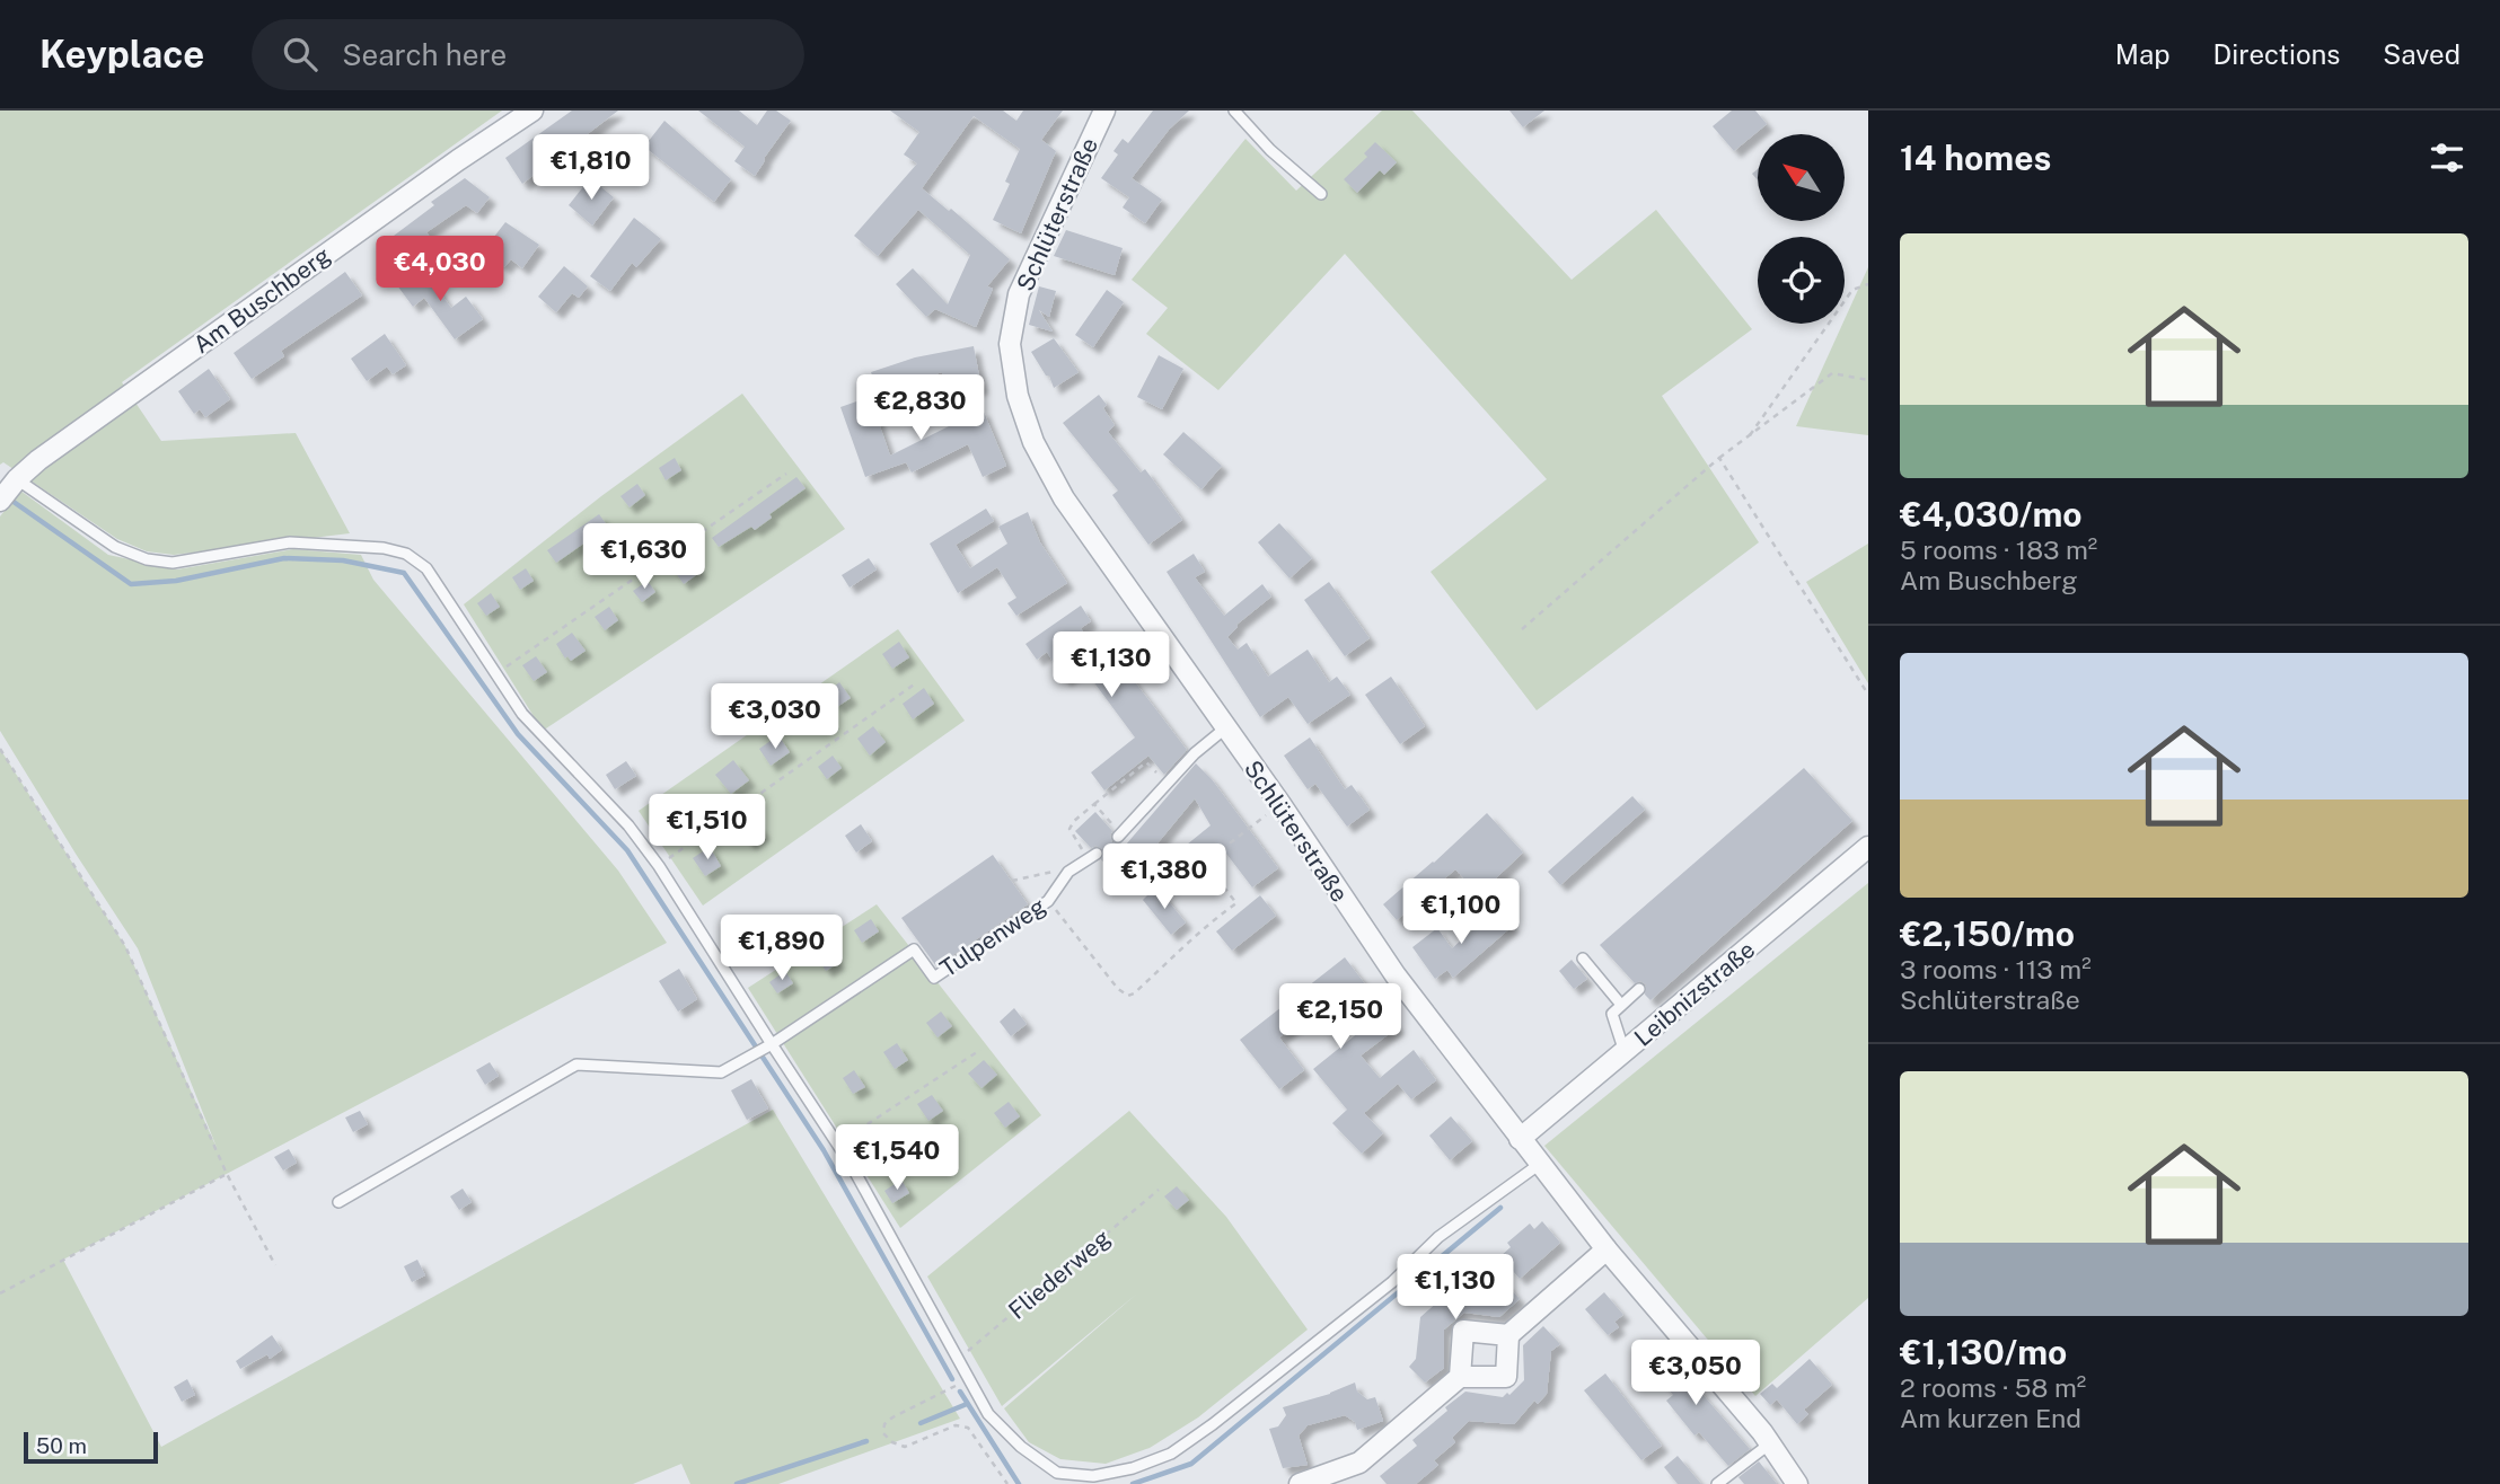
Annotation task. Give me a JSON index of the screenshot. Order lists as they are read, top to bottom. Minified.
{"streets":{"street":["Schlüterstraße","Am Buschberg","Leibnizstraße"],"lane":["Tulpenweg"],"path":["Fliederweg"]},"crossings":[["Schlüterstraße","Leibnizstraße"]],"scale_bar":"50 m","north":"top left","page":{"header":"Keyplace","search":"Search here","nav":["Map","Directions","Saved"],"heading":"14 homes","price":["€1,810","€4,030","€2,830","€1,630","€1,130","€3,030","€1,510","€1,380","€1,100","€1,890","€2,150","€1,540","€1,130","€3,050"],"list":[{"name":"€4,030/mo","note":"5 rooms · 183 m² · Am Buschberg"},{"name":"€2,150/mo","note":"3 rooms · 113 m² · Schlüterstraße"},{"name":"€1,130/mo","note":"2 rooms · 58 m² · Am kurzen End"}],"scale":"50 m"}}
